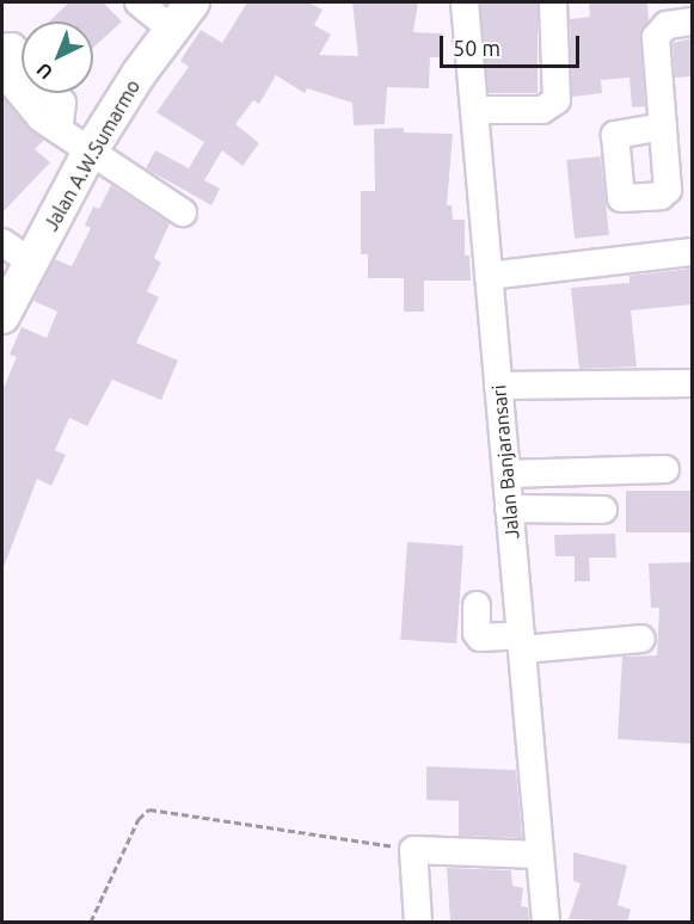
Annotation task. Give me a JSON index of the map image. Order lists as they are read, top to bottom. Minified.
{"streets":{"main road":["Jalan A.W.Sumarmo"],"street":["Jalan Banjaransari"]},"scale_bar":"50 m","north":"bottom left"}
